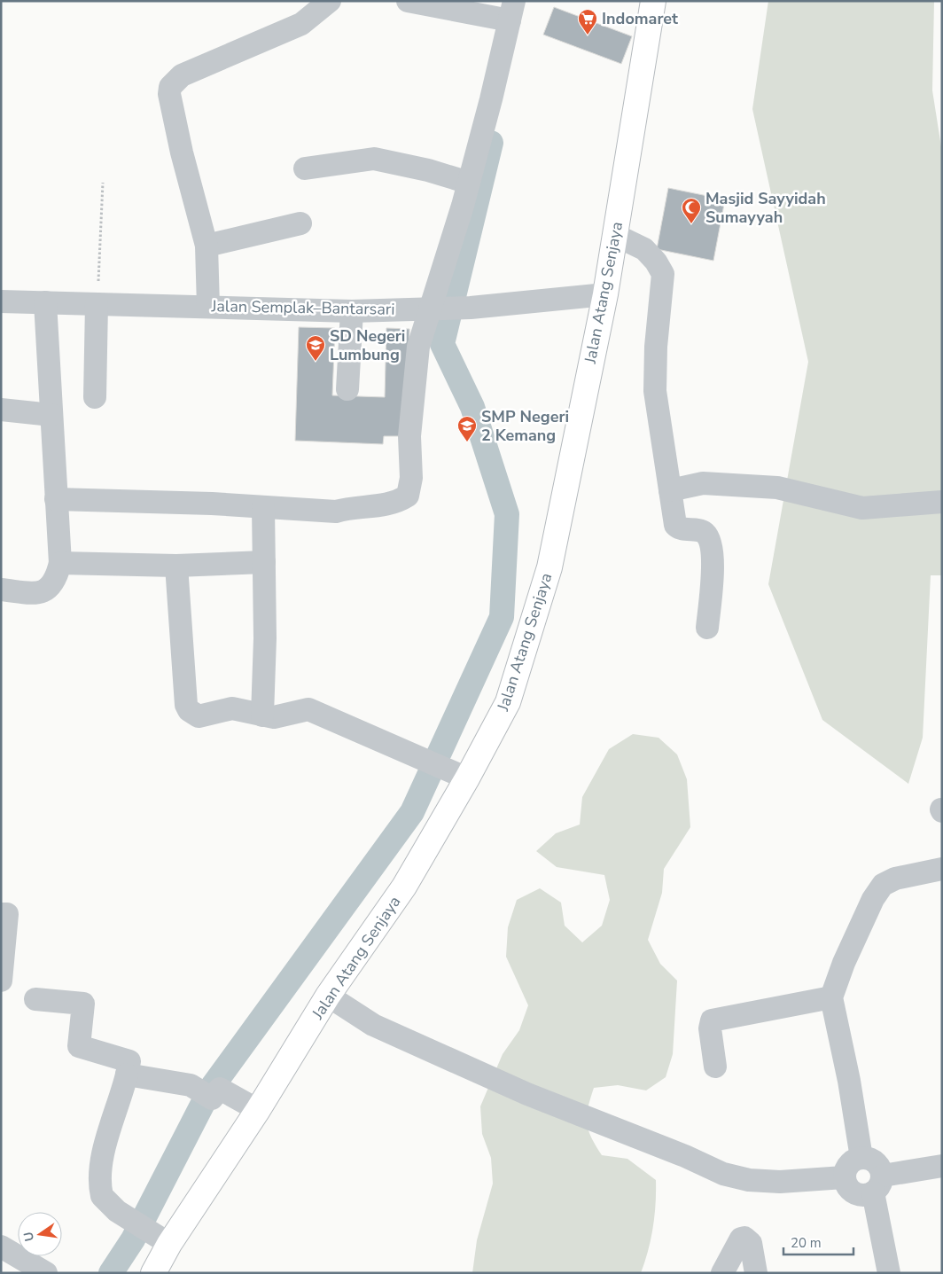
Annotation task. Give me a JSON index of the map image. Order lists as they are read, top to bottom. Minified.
{"streets":{"main road":["Jalan Atang Senjaya"],"street":["Jalan Semplak–Bantarsari"]},"crossings":[["Jalan Atang Senjaya","Jalan Semplak–Bantarsari"]],"places":{"supermarket":["Indomaret"],"mosque":["Masjid Sayyidah Sumayyah"],"school or university":["SD Negeri Lumbung","SMP Negeri 2 Kemang"]},"scale_bar":"20 m","north":"left"}
